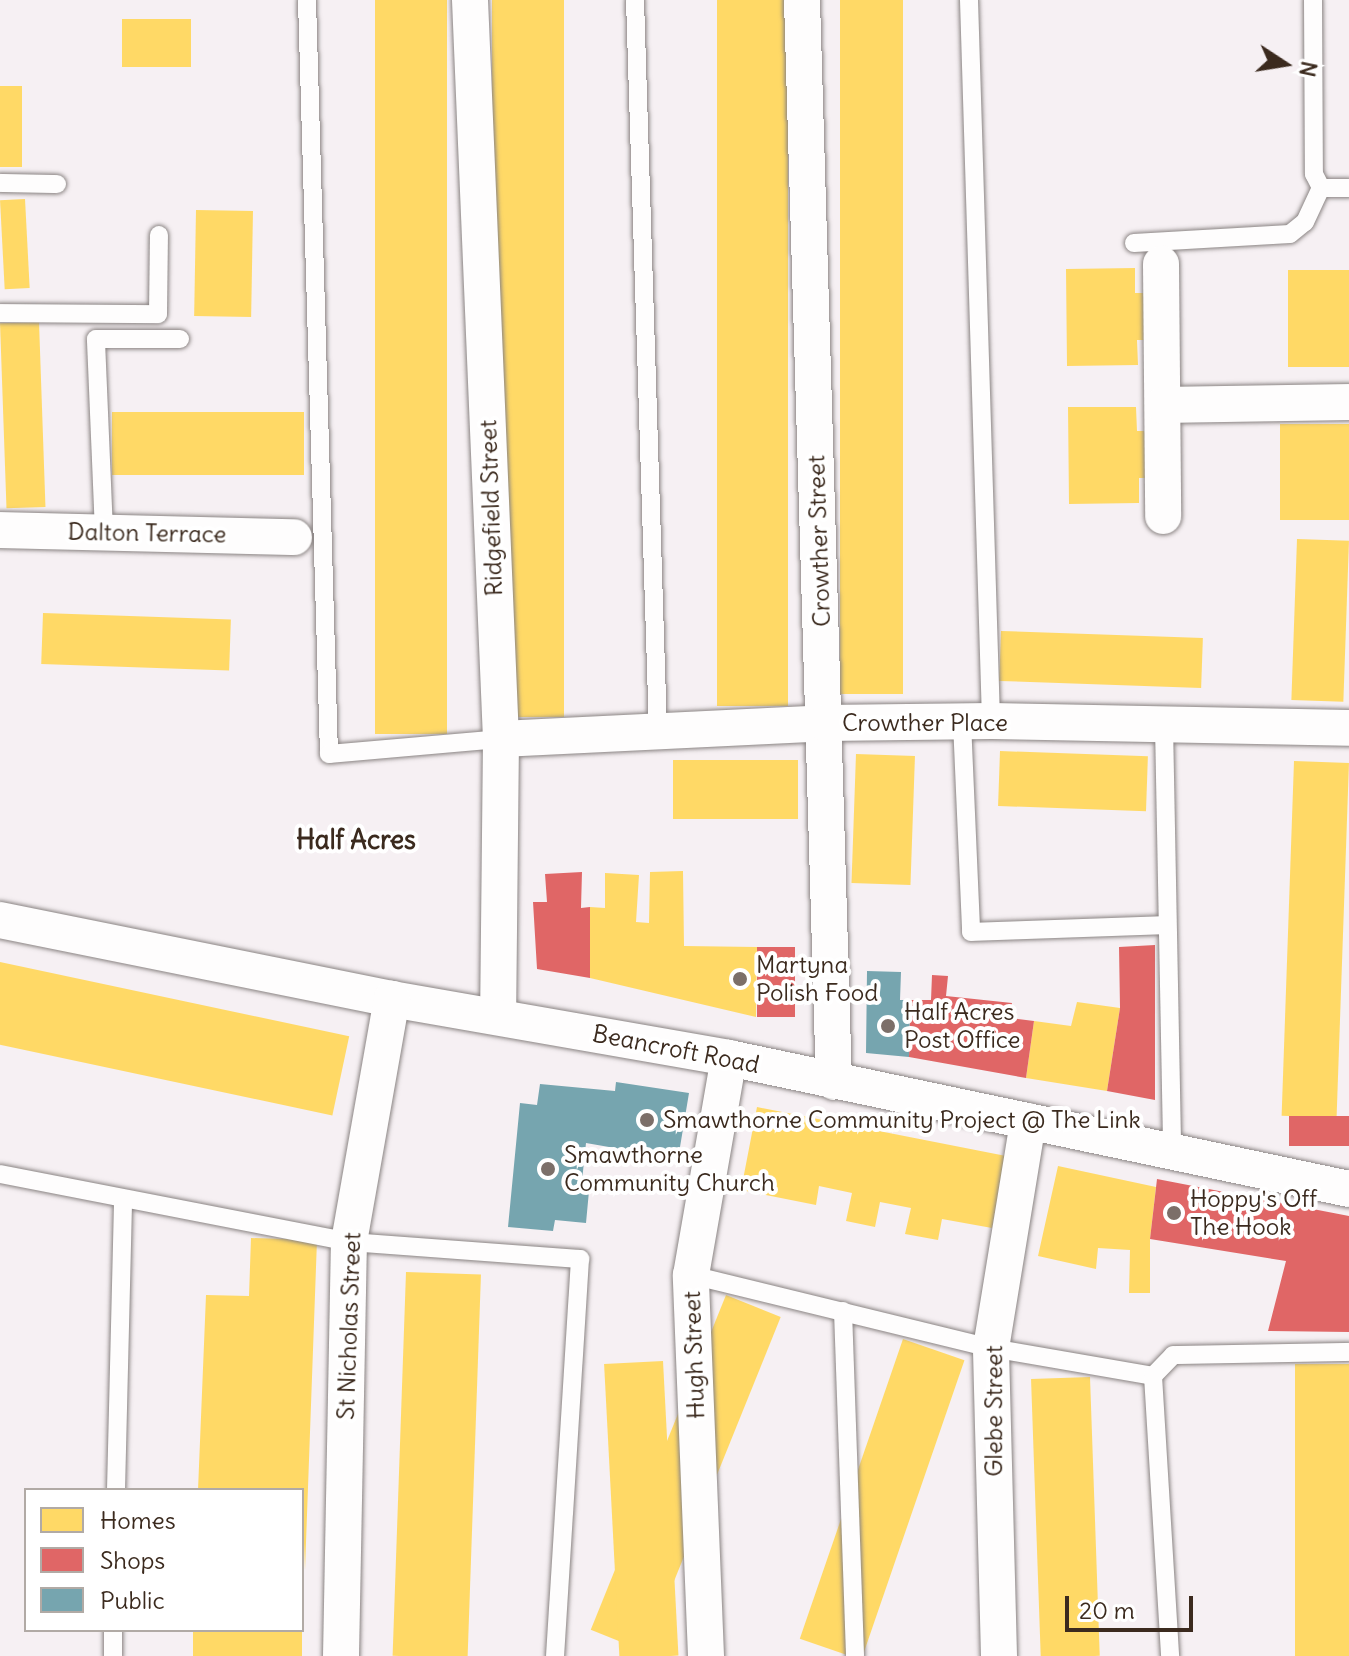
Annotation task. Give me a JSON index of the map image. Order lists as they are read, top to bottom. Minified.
{"streets":{"street":["Ridgefield Street","Dalton Terrace","Crowther Street","Crowther Place","Beancroft Road","St Nicholas Street","Hugh Street","Glebe Street"]},"crossings":[["Ridgefield Street","Crowther Place"],["Ridgefield Street","Beancroft Road"],["Crowther Street","Crowther Place"],["Crowther Street","Beancroft Road"],["Beancroft Road","St Nicholas Street"],["Beancroft Road","Hugh Street"],["Beancroft Road","Glebe Street"]],"districts":["Half Acres"],"places":["Martyna Polish Food","Half Acres Post Office","Smawthorne Community Project @ The Link","Smawthorne Community Church","Hoppy's Off The Hook"],"legend":["Homes","Shops","Public"],"scale_bar":"20 m","north":"right"}
